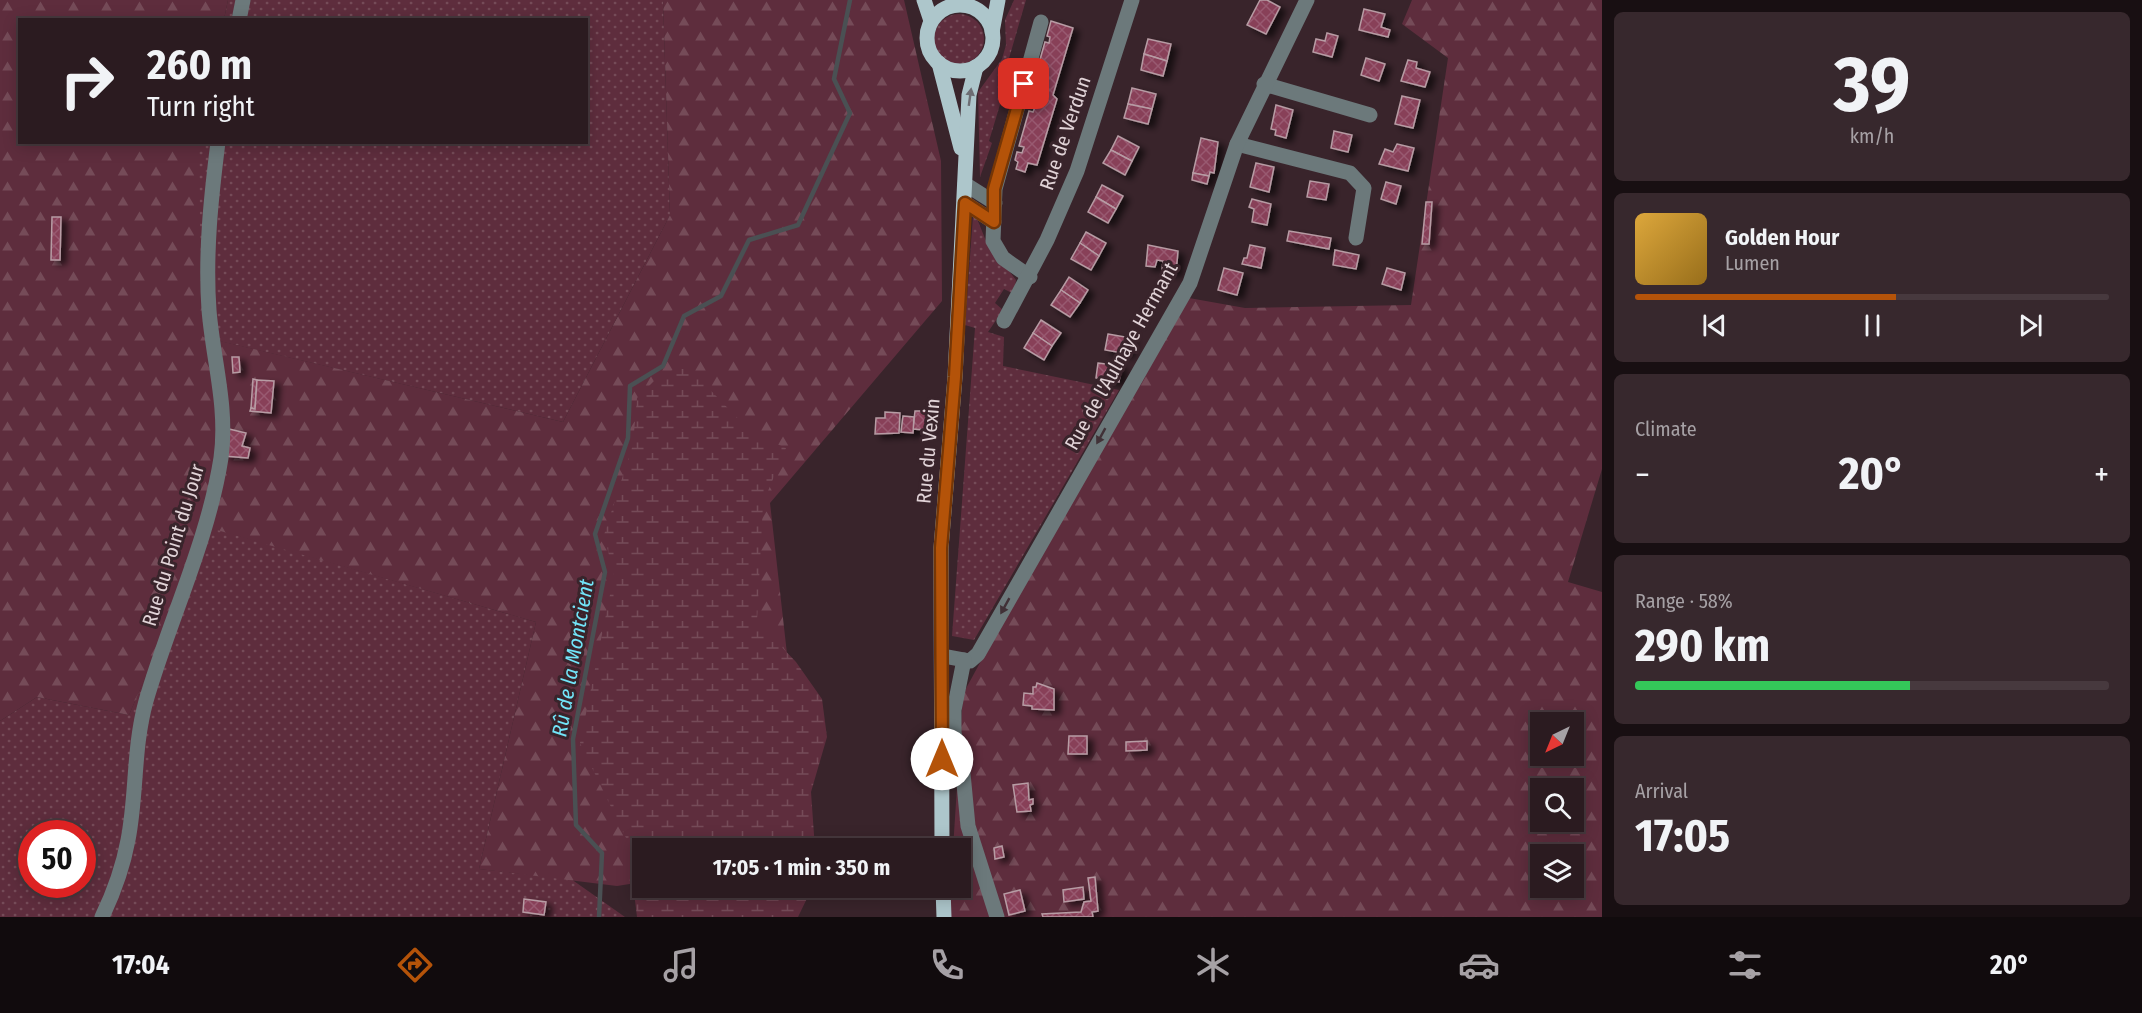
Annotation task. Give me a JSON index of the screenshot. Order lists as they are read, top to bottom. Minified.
{"streets":{"main road":["Rue du Vexin"],"street":["Rue de Verdun","Rue de l'Aulnaye Hermant","Rue du Point du Jour"]},"one_way":["Rue de l'Aulnaye Hermant"],"water":["Rû de la Montcient"],"north":"bottom left","page":{"tile":[["39","km/h"],"Climate",["Range · 58%","290 km"],["Arrival","17:05"]],"turn":["260 m","Turn right"],"song":["Golden Hour","Lumen"],"heat":["−","20°","+"],"limit":"50","trip":"17:05 · 1 min · 350 m","tabs":["17:04","20°"]}}
